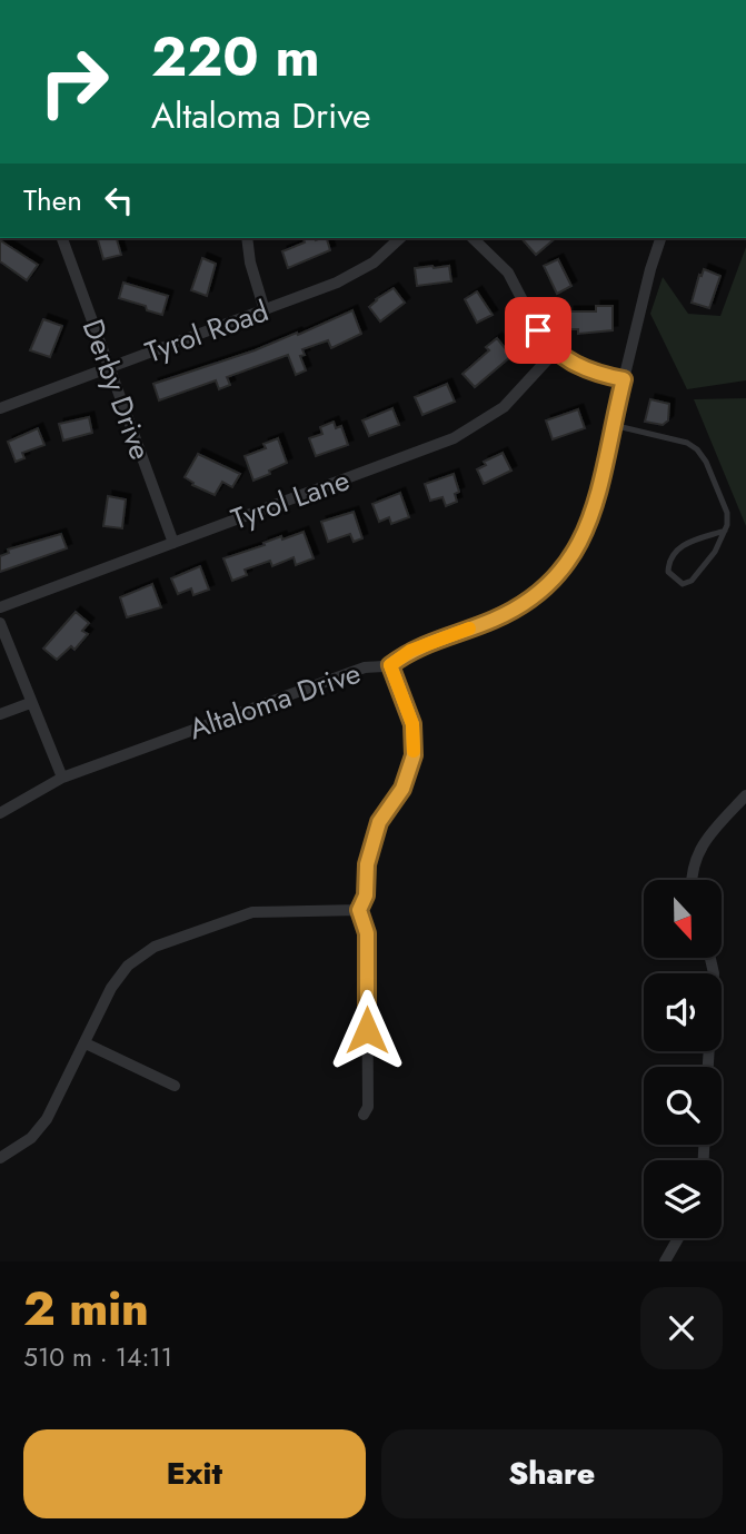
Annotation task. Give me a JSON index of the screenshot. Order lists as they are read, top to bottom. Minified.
{"streets":{"street":["Tyrol Road","Derby Drive","Tyrol Lane","Altaloma Drive"]},"crossings":[["Tyrol Road","Derby Drive"],["Derby Drive","Tyrol Lane"]],"north":"bottom","page":{"turn":["220 m","Altaloma Drive"],"then":"Then","heading":["2 min","510 m · 14:11"],"buttons":["Exit","Share"]}}
